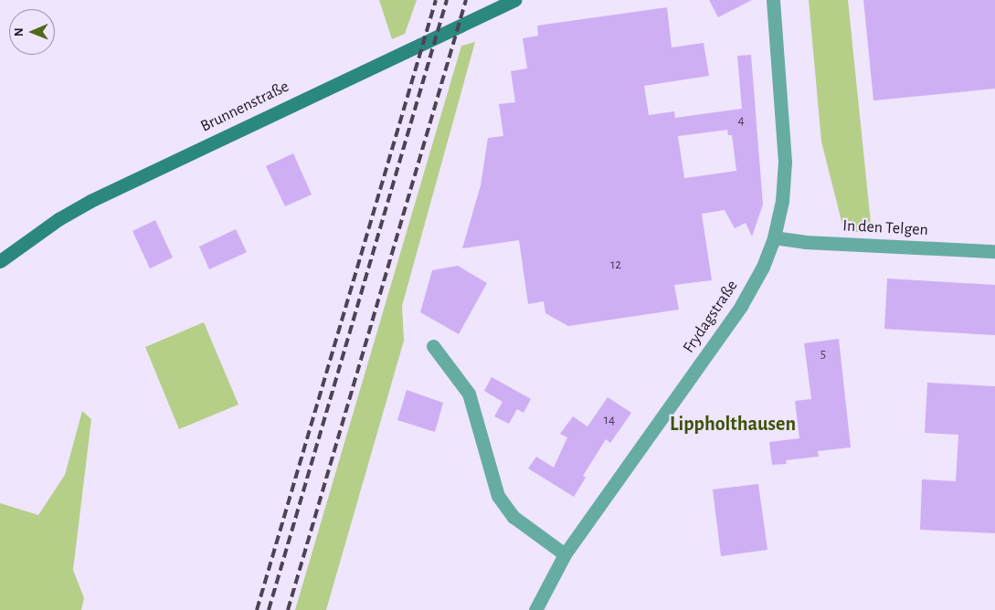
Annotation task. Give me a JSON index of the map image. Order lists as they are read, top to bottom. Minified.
{"streets":{"street":["Brunnenstraße","In den Telgen","Frydagstraße"]},"crossings":[["In den Telgen","Frydagstraße"]],"districts":["Lippholthausen"],"house_numbers":["4","12","5","14"],"north":"left"}
